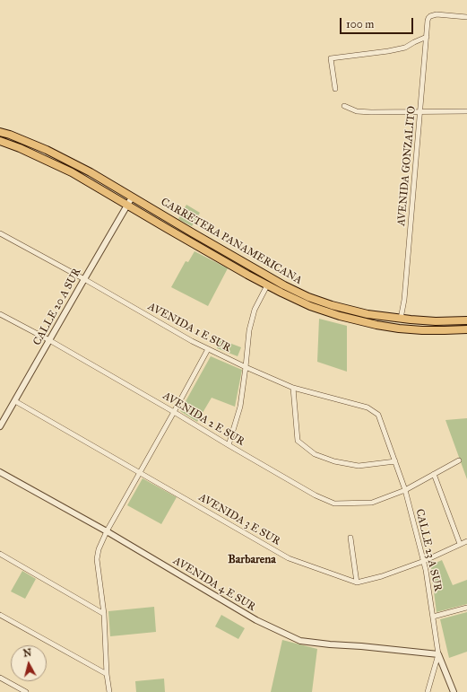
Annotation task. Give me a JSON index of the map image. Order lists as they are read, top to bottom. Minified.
{"streets":{"highway":["CARRETERA PANAMERICANA"],"street":["AVENIDA GONZALITO","CALLE 20 A SUR","AVENIDA 1 E SUR","AVENIDA 2 E SUR","AVENIDA 3 E SUR","CALLE 23 A SUR","AVENIDA 4 E SUR"]},"crossings":[["AVENIDA GONZALITO","CARRETERA PANAMERICANA"],["CARRETERA PANAMERICANA","CALLE 20 A SUR"],["CALLE 20 A SUR","AVENIDA 1 E SUR"],["CALLE 20 A SUR","AVENIDA 2 E SUR"],["CALLE 20 A SUR","AVENIDA 3 E SUR"],["AVENIDA 1 E SUR","CALLE 23 A SUR"],["AVENIDA 2 E SUR","CALLE 23 A SUR"],["CALLE 23 A SUR","AVENIDA 4 E SUR"]],"districts":["Barbarena"],"scale_bar":"100 m","north":"top"}
